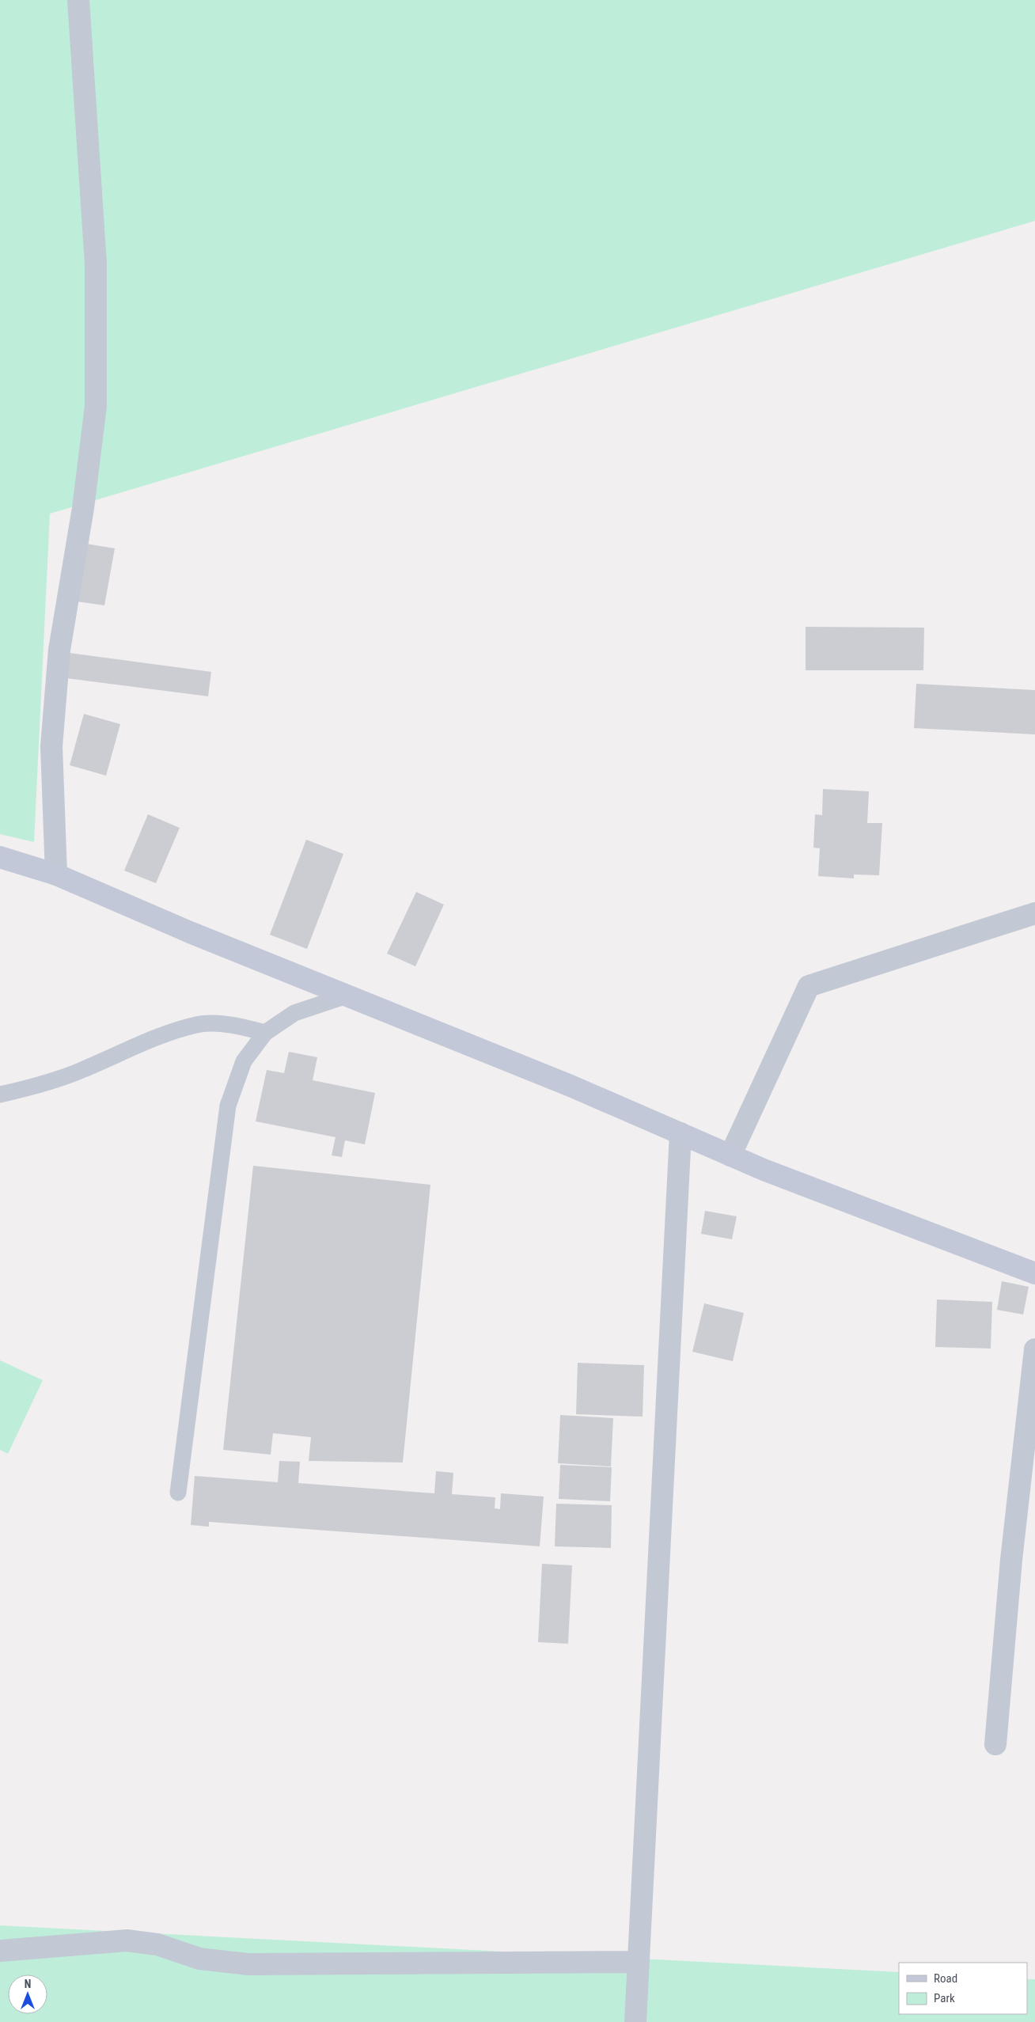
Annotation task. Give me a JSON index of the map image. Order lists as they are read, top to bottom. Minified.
{"legend":["Road","Park"],"north":"top"}
